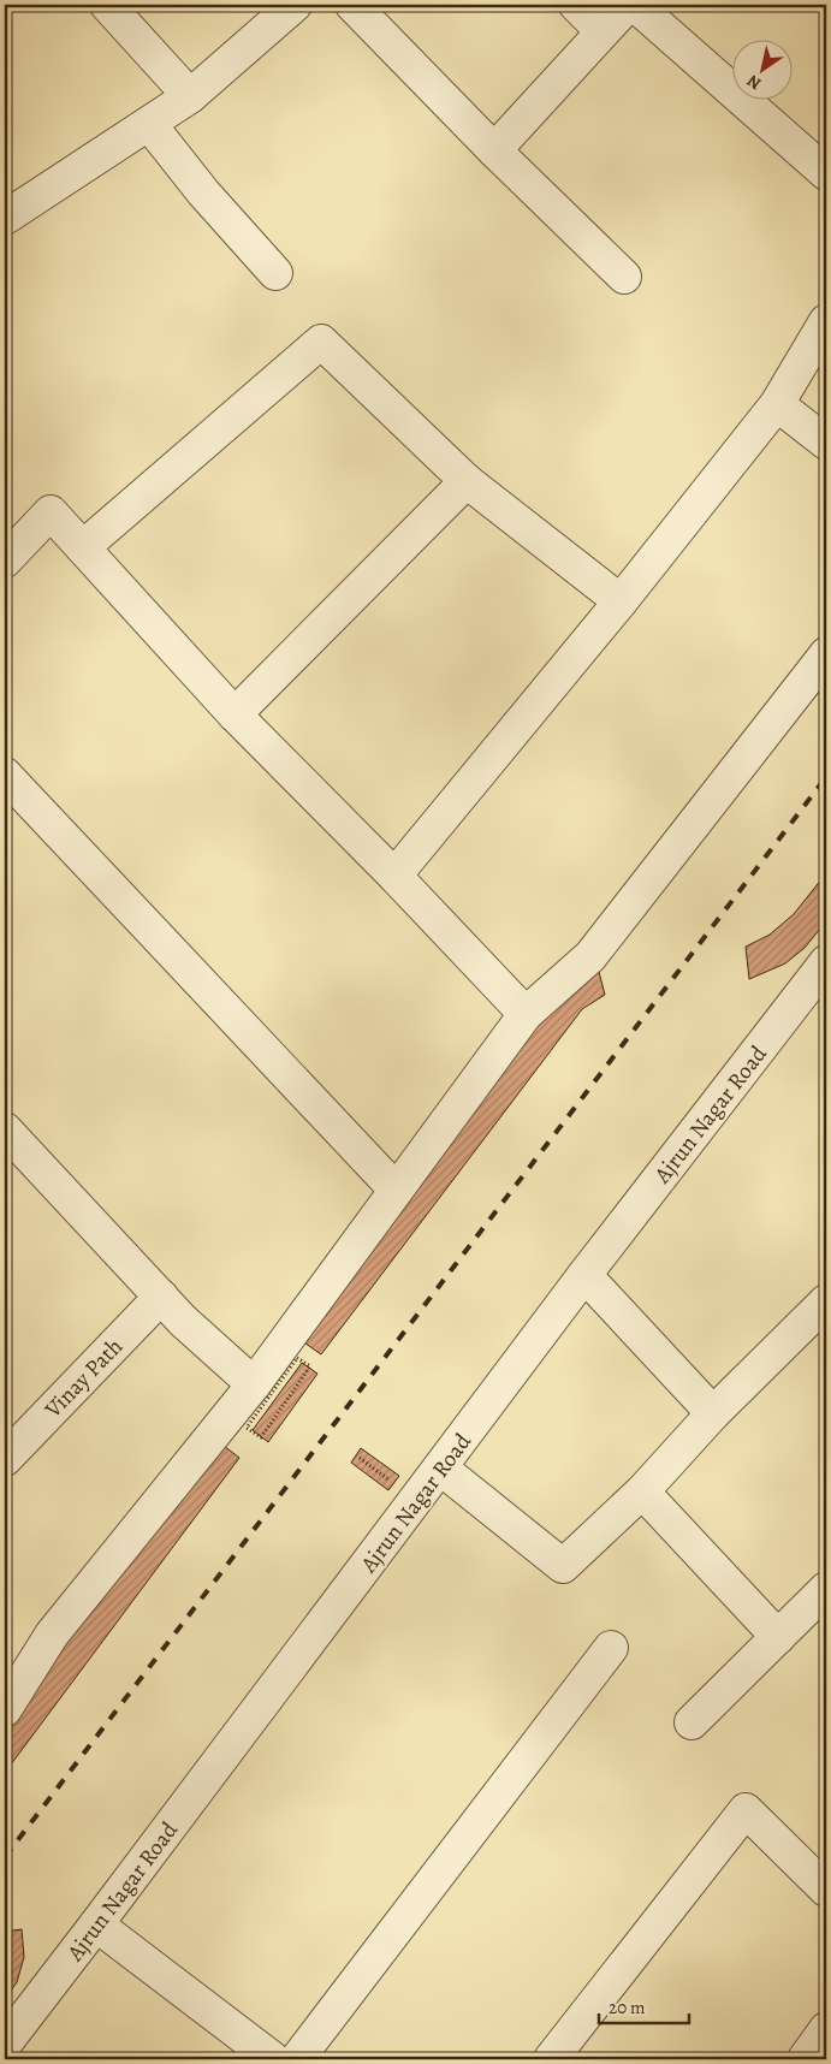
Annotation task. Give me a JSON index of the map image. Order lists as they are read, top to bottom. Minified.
{"streets":{"street":["Ajrun Nagar Road","Vinay Path"]},"scale_bar":"20 m","north":"bottom left"}
